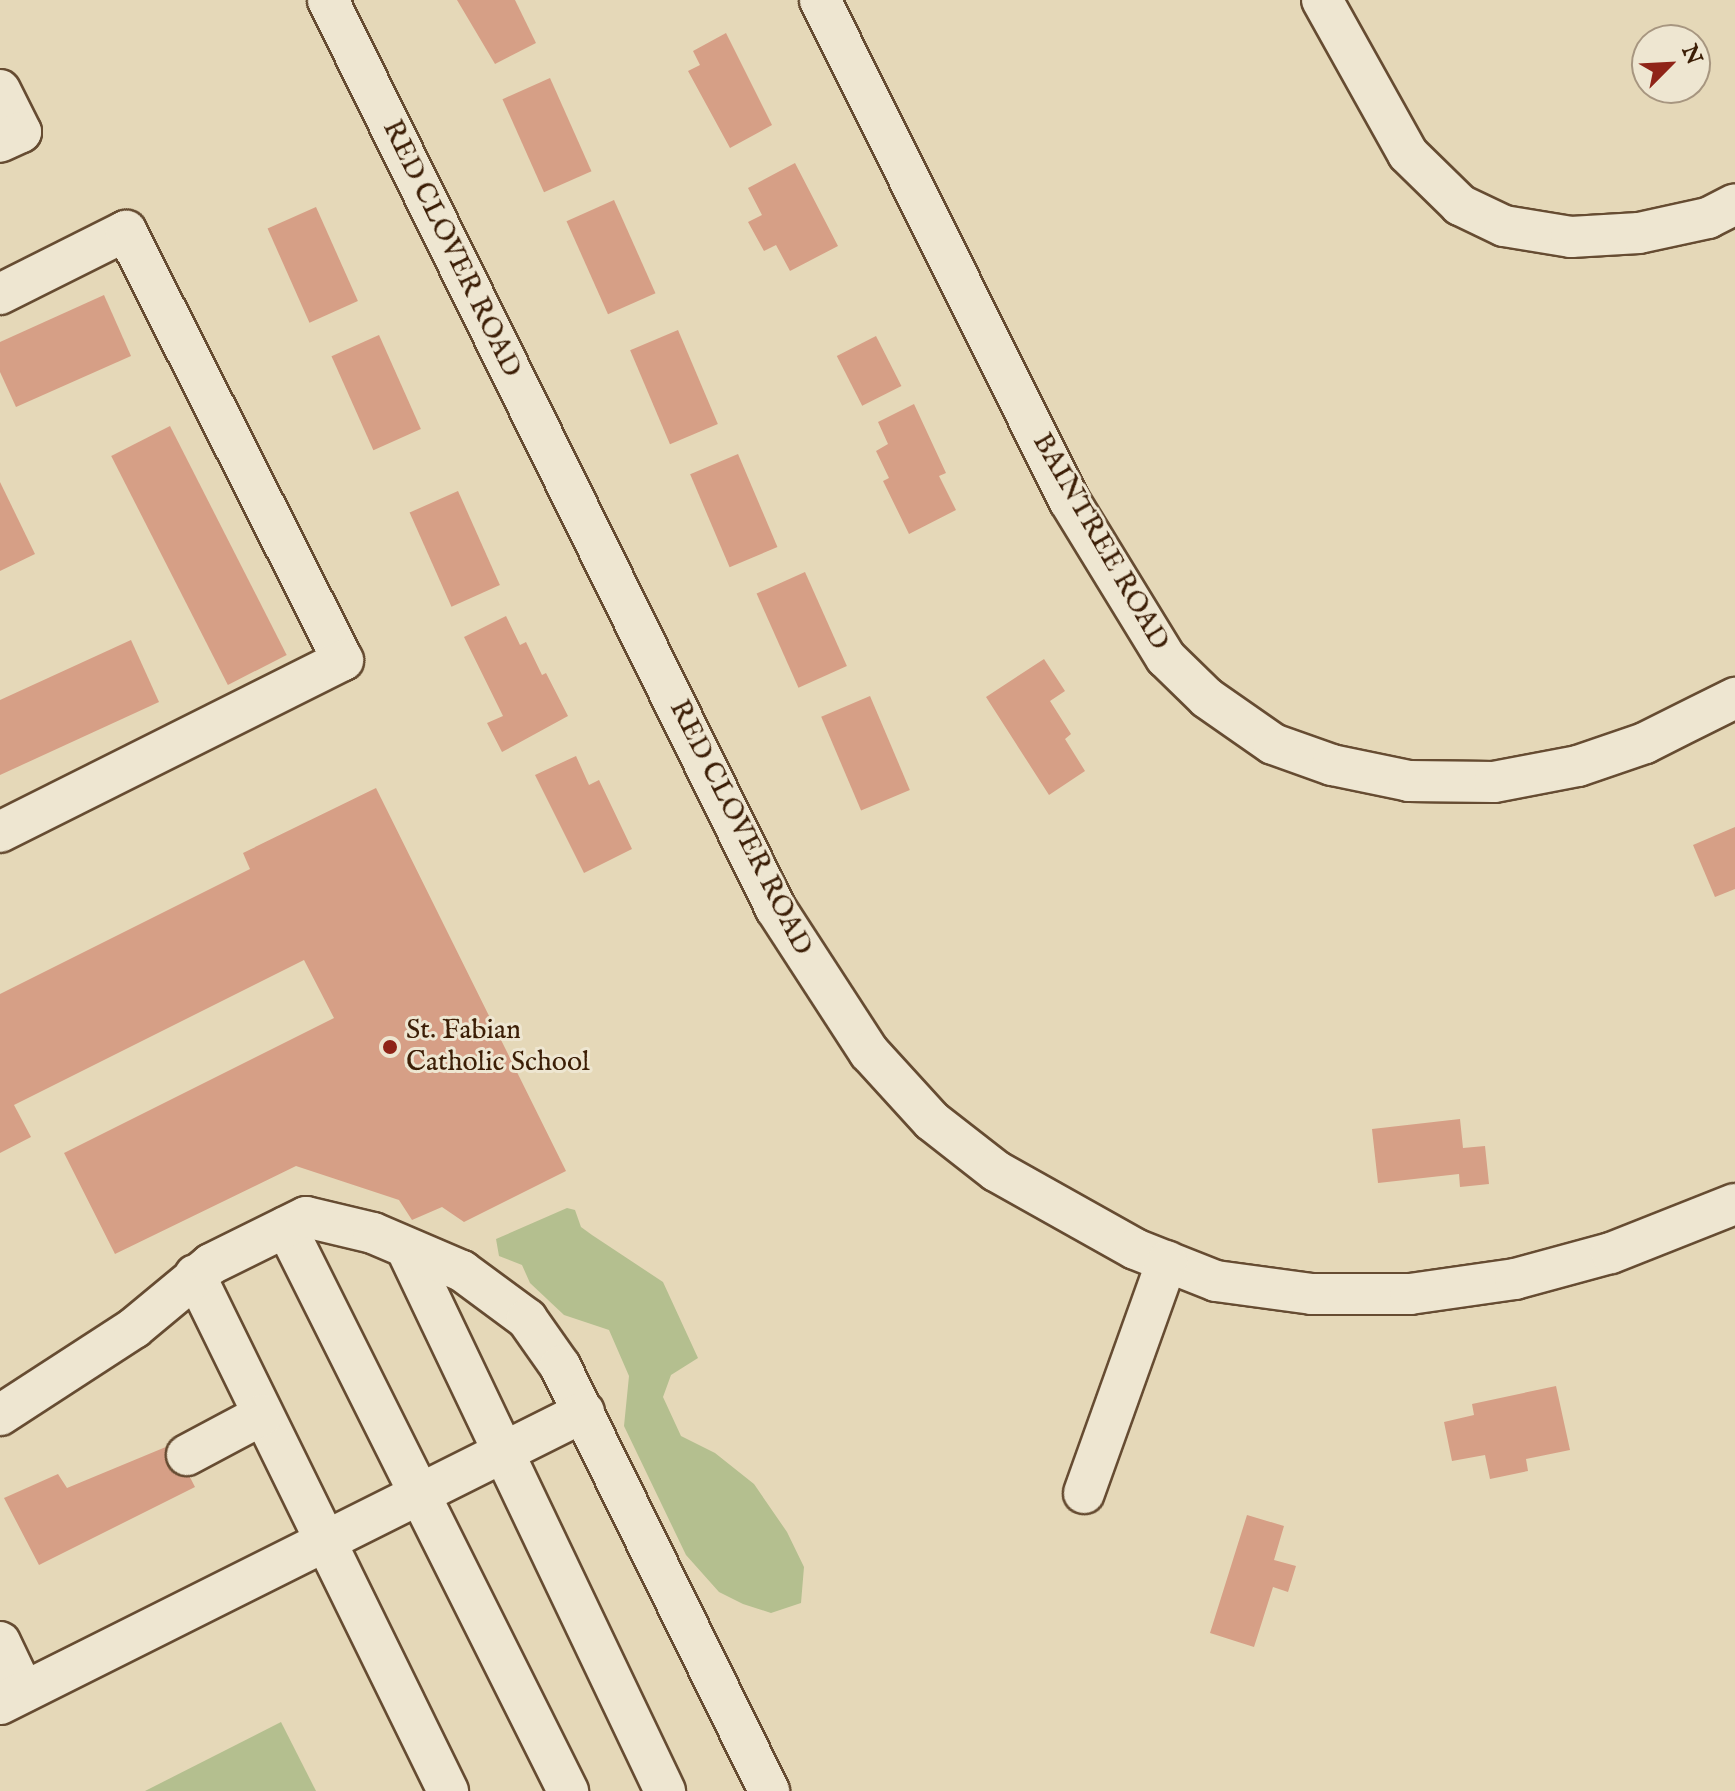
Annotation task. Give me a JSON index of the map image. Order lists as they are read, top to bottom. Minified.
{"streets":{"street":["RED CLOVER ROAD","BAINTREE ROAD"]},"places":["St. Fabian Catholic School"],"north":"top right"}
